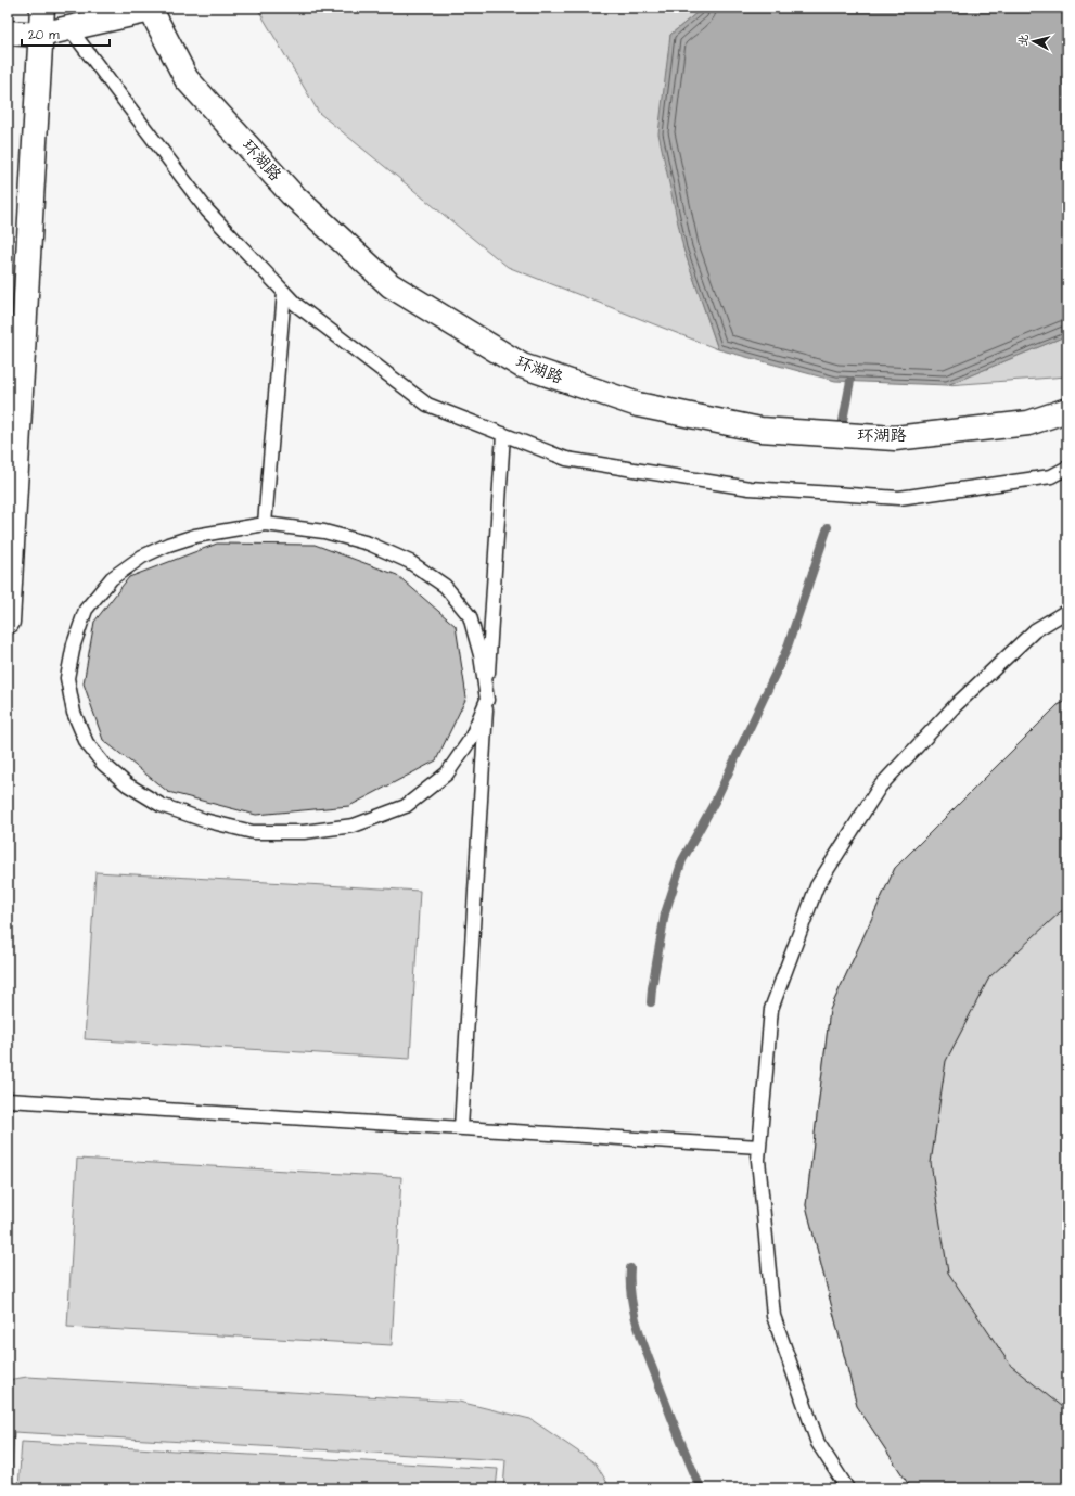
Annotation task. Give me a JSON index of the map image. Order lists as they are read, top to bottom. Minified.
{"streets":{"street":["环湖路"]},"scale_bar":"20 m","north":"left"}
